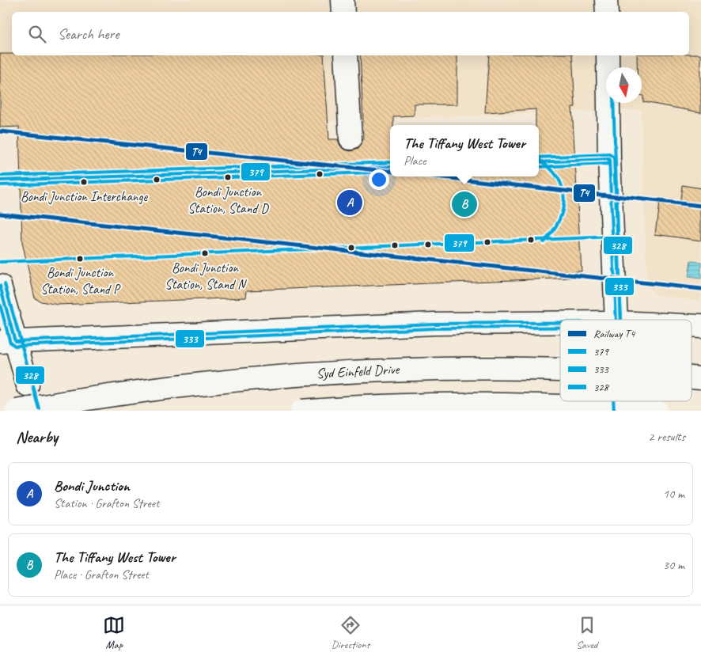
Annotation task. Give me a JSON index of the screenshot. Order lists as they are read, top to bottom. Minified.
{"streets":{"street":["Syd Einfeld Drive"]},"places":["Bondi Junction Station, Stand D","Bondi Junction Interchange","Bondi Junction Station, Stand N","Bondi Junction Station, Stand P"],"lines":["transit line 333","rail line T4","transit line 328","transit line 379"],"legend":["Railway T4","379","333","328"],"north":"bottom","page":{"search":"Search here","popup":["The Tiffany West Tower","Place"],"pins":["A","B"],"heading":["Nearby","2 results"],"list":[{"mark":"A","name":"Bondi Junction","note":"Station · Grafton Street","value":"10 m"},{"mark":"B","name":"The Tiffany West Tower","note":"Place · Grafton Street","value":"30 m"}],"nav":["Map","Directions","Saved"]}}
